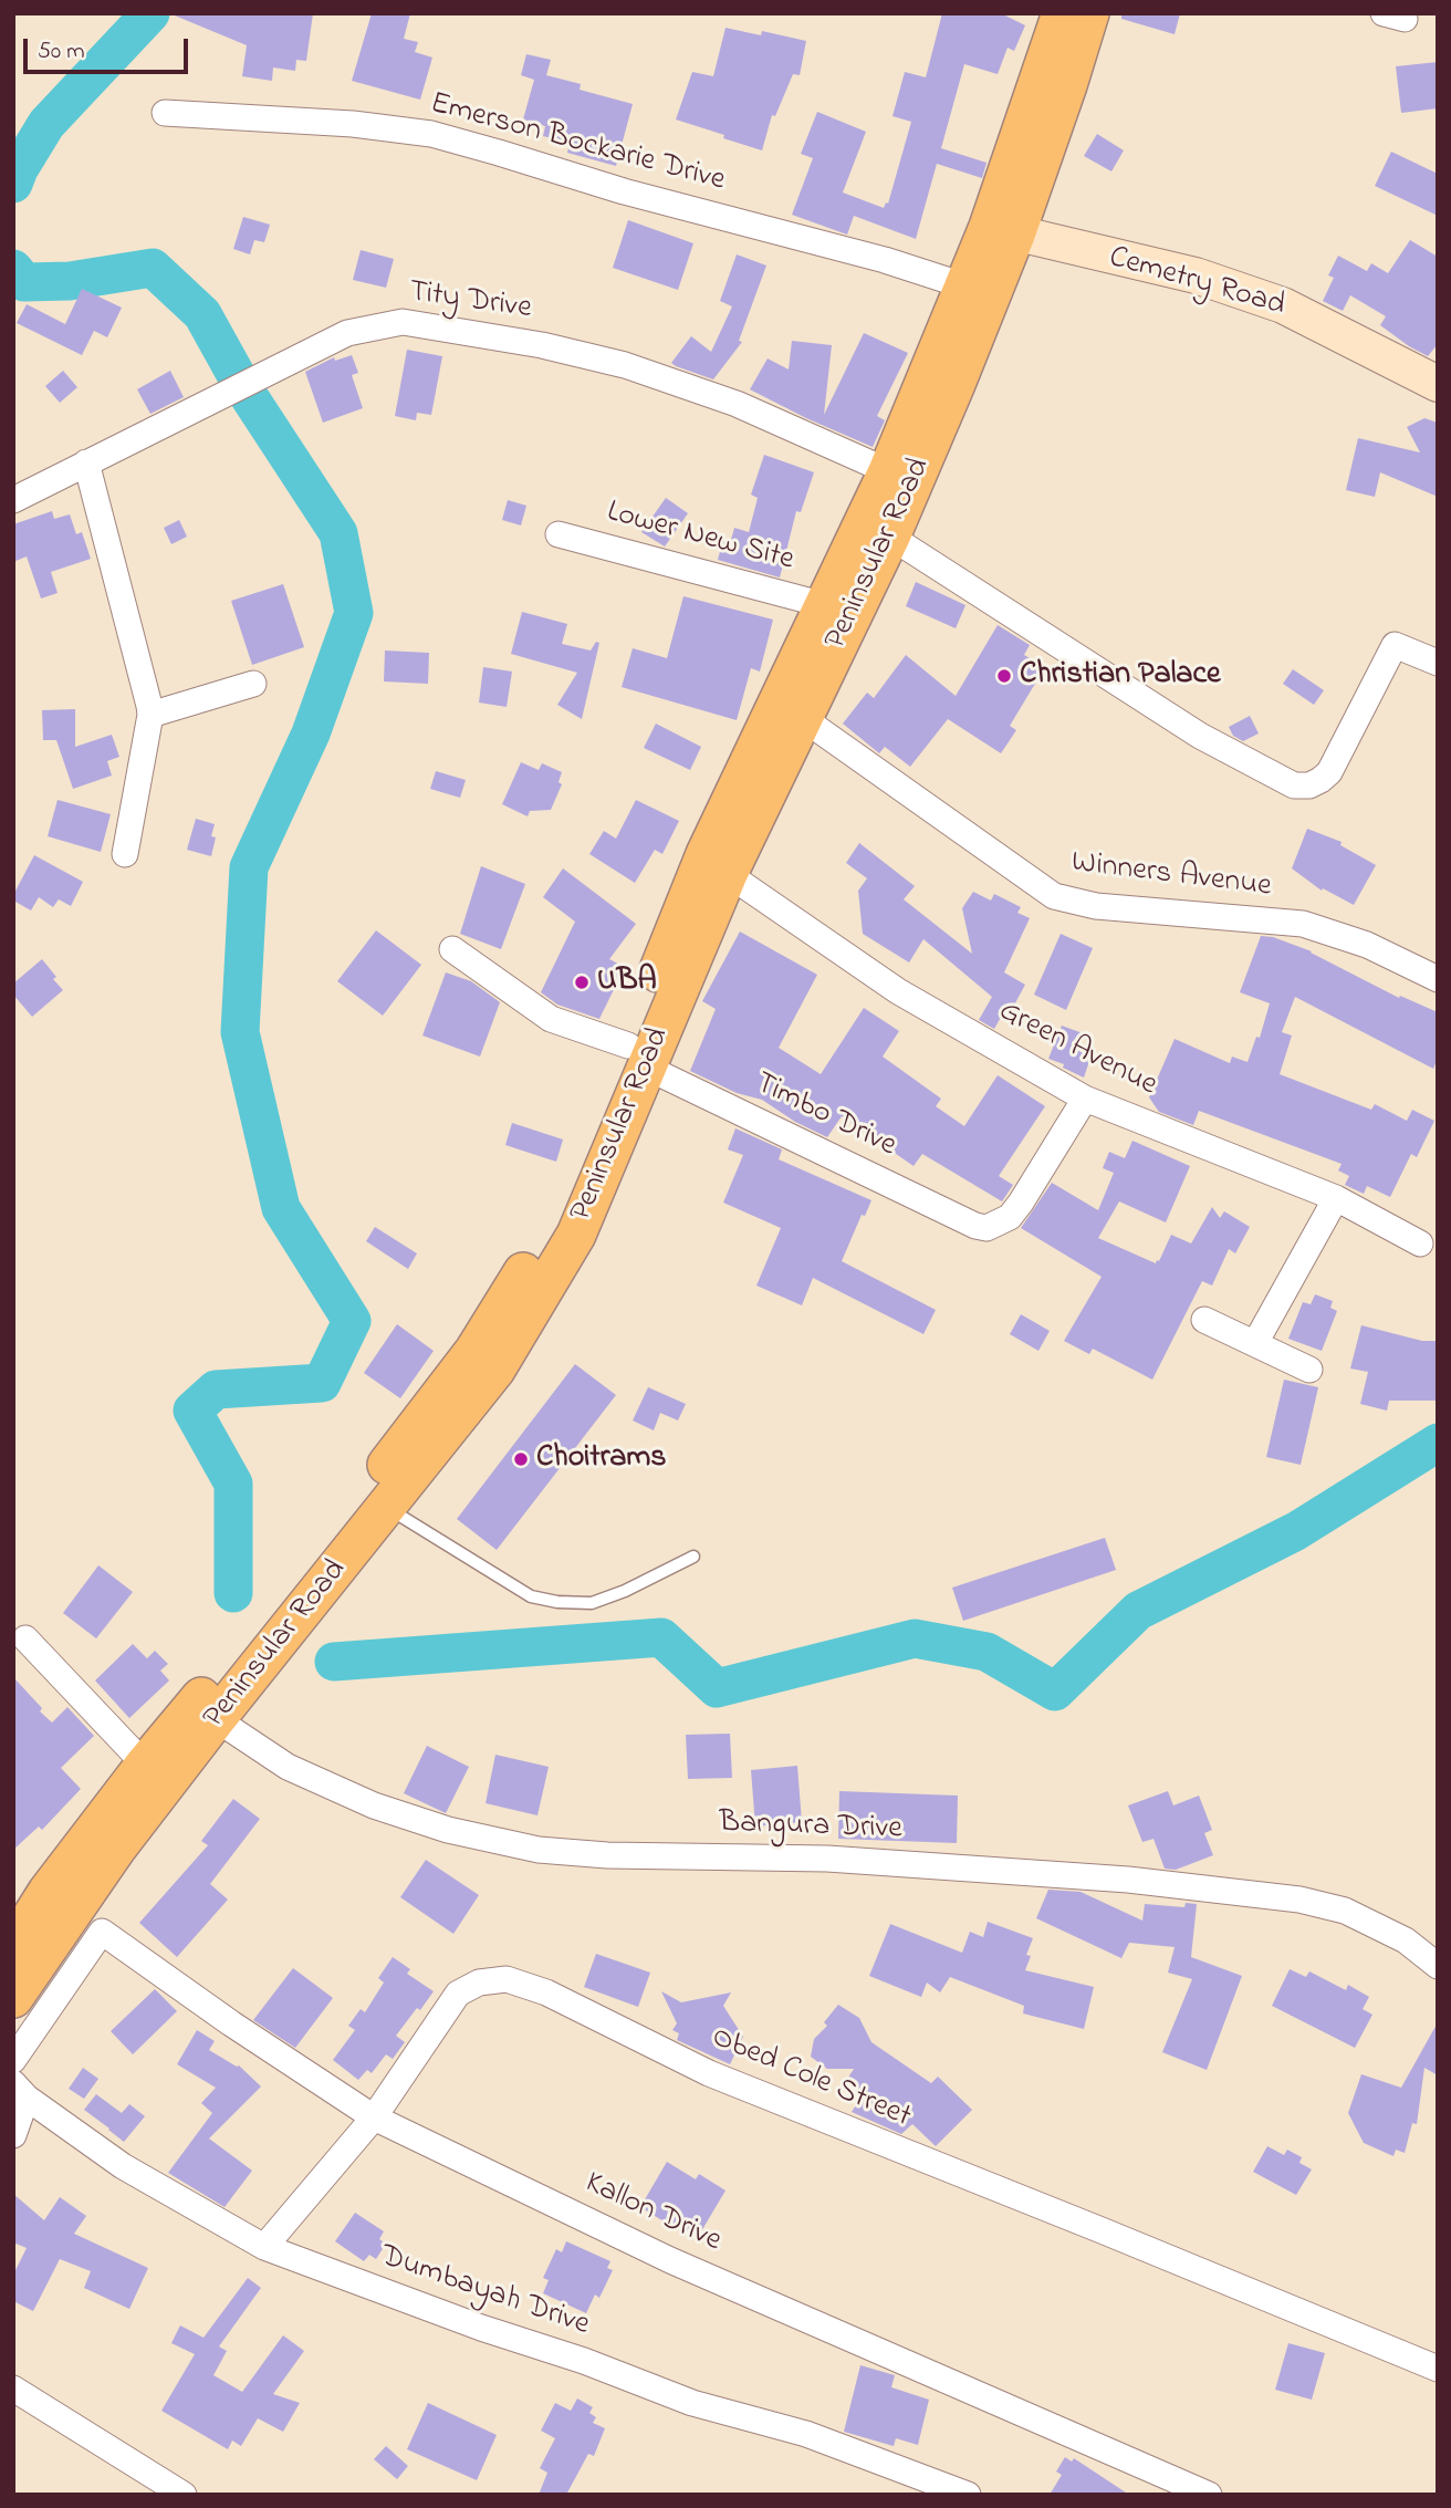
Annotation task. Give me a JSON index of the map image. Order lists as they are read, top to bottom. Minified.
{"streets":{"main road":["Peninsular Road"],"street":["Emerson Bockarie Drive","Cemetry Road","Tity Drive","Lower New Site","Winners Avenue","Green Avenue","Timbo Drive","Bangura Drive","Obed Cole Street","Kallon Drive","Dumbayah Drive"]},"crossings":[["Emerson Bockarie Drive","Peninsular Road"],["Cemetry Road","Peninsular Road"],["Tity Drive","Peninsular Road"],["Lower New Site","Peninsular Road"],["Peninsular Road","Winners Avenue"],["Peninsular Road","Green Avenue"],["Peninsular Road","Timbo Drive"],["Peninsular Road","Bangura Drive"],["Green Avenue","Timbo Drive"],["Obed Cole Street","Kallon Drive"],["Obed Cole Street","Dumbayah Drive"]],"places":["Christian Palace","UBA","Choitrams"],"scale_bar":"50 m"}
